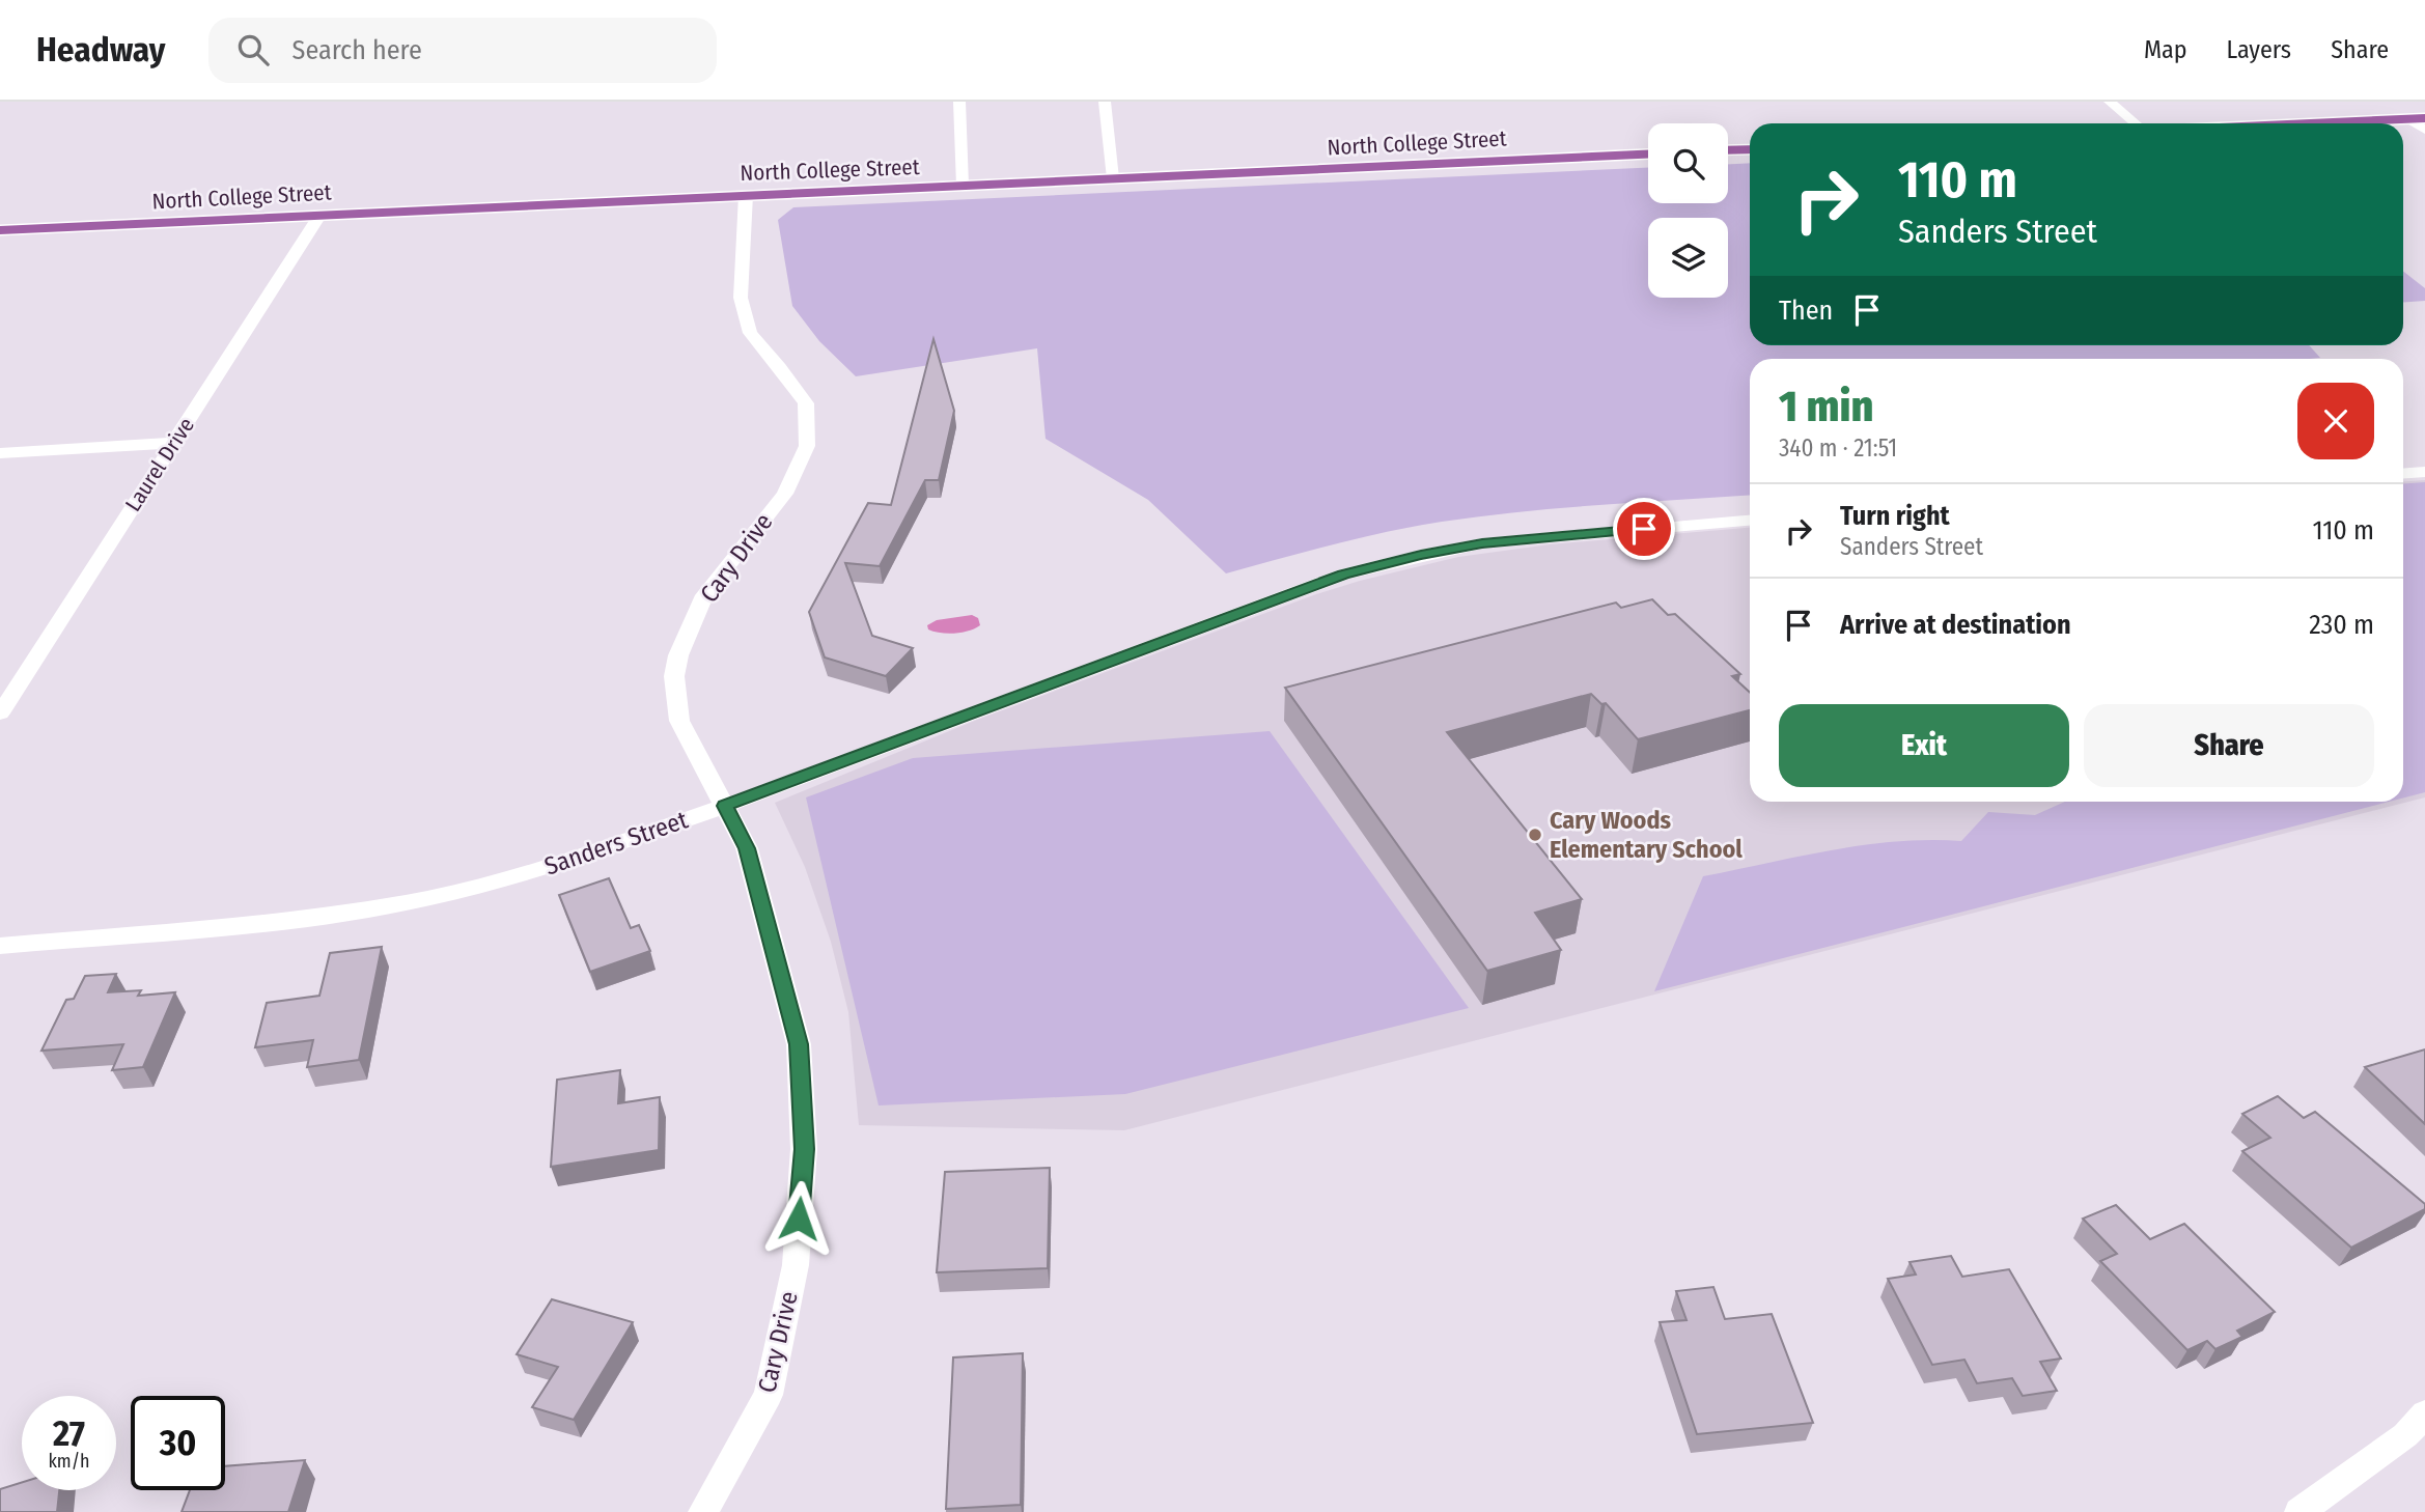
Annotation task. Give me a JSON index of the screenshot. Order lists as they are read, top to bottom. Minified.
{"streets":{"main road":["North College Street"],"street":["Laurel Drive","Cary Drive","Sanders Street"]},"crossings":[["North College Street","Laurel Drive"],["North College Street","Cary Drive"],["Cary Drive","Sanders Street"]],"places":["Cary Woods Elementary School"],"page":{"header":"Headway","search":"Search here","nav":["Map","Layers","Share"],"turn":["110 m","Sanders Street"],"then":"Then","heading":["1 min","340 m · 21:51"],"list":[{"name":"Turn right","note":"Sanders Street","value":"110 m"},{"name":"Arrive at destination","value":"230 m"}],"buttons":["Exit","Share"],"speed":"27 km/h","limit":"30"}}
